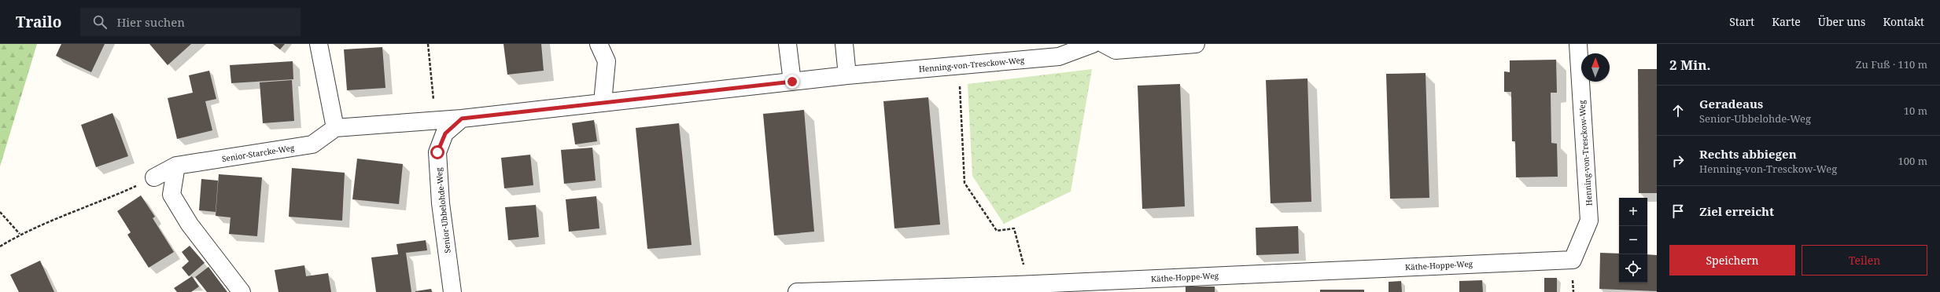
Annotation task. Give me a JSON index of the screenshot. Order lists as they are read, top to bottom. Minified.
{"streets":{"street":["Henning-von-Tresckow-Weg","Senior-Starcke-Weg","Senior-Ubbelohde-Weg","Käthe-Hoppe-Weg"]},"crossings":[["Henning-von-Tresckow-Weg","Senior-Ubbelohde-Weg"],["Henning-von-Tresckow-Weg","Käthe-Hoppe-Weg"]],"north":"top","page":{"header":"Trailo","search":"Hier suchen","nav":["Start","Karte","Über uns","Kontakt"],"heading":["2 Min.","Zu Fuß · 110 m"],"list":[["Geradeaus","Senior-Ubbelohde-Weg","10 m"],["Rechts abbiegen","Henning-von-Tresckow-Weg","100 m"],"Ziel erreicht"],"map_buttons":["+","−"],"buttons":["Speichern","Teilen"]}}
